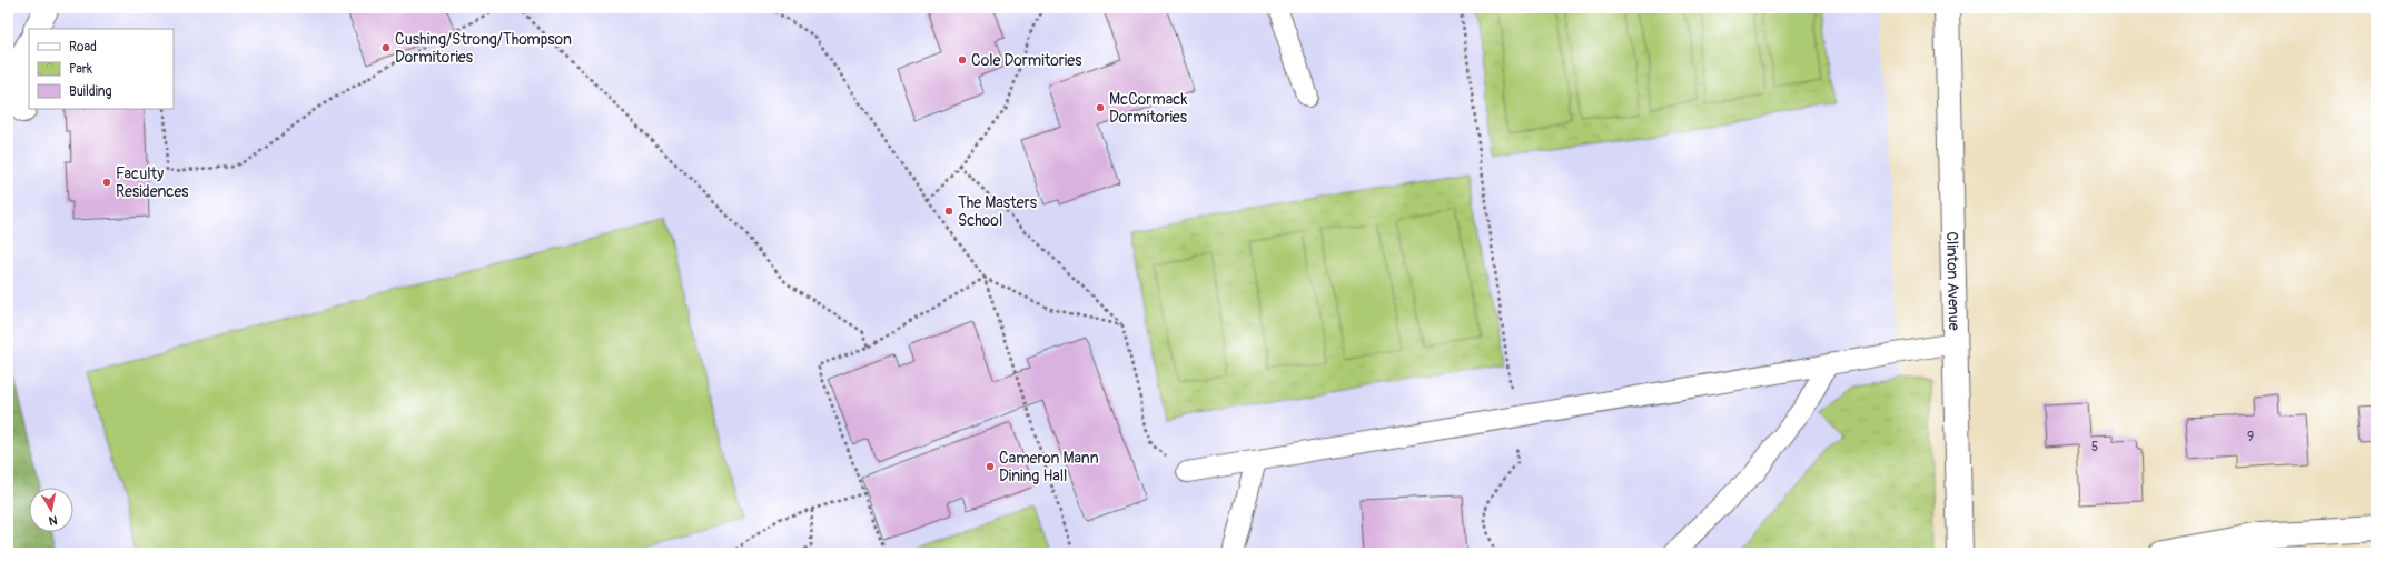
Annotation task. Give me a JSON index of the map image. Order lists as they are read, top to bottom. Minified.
{"streets":{"street":["Clinton Avenue"]},"places":["Cushing/Strong/Thompson Dormitories","Cole Dormitories","McCormack Dormitories","Faculty Residences","The Masters School","Cameron Mann Dining Hall"],"house_numbers":["9","5"],"legend":["Road","Park","Building"],"north":"bottom"}
